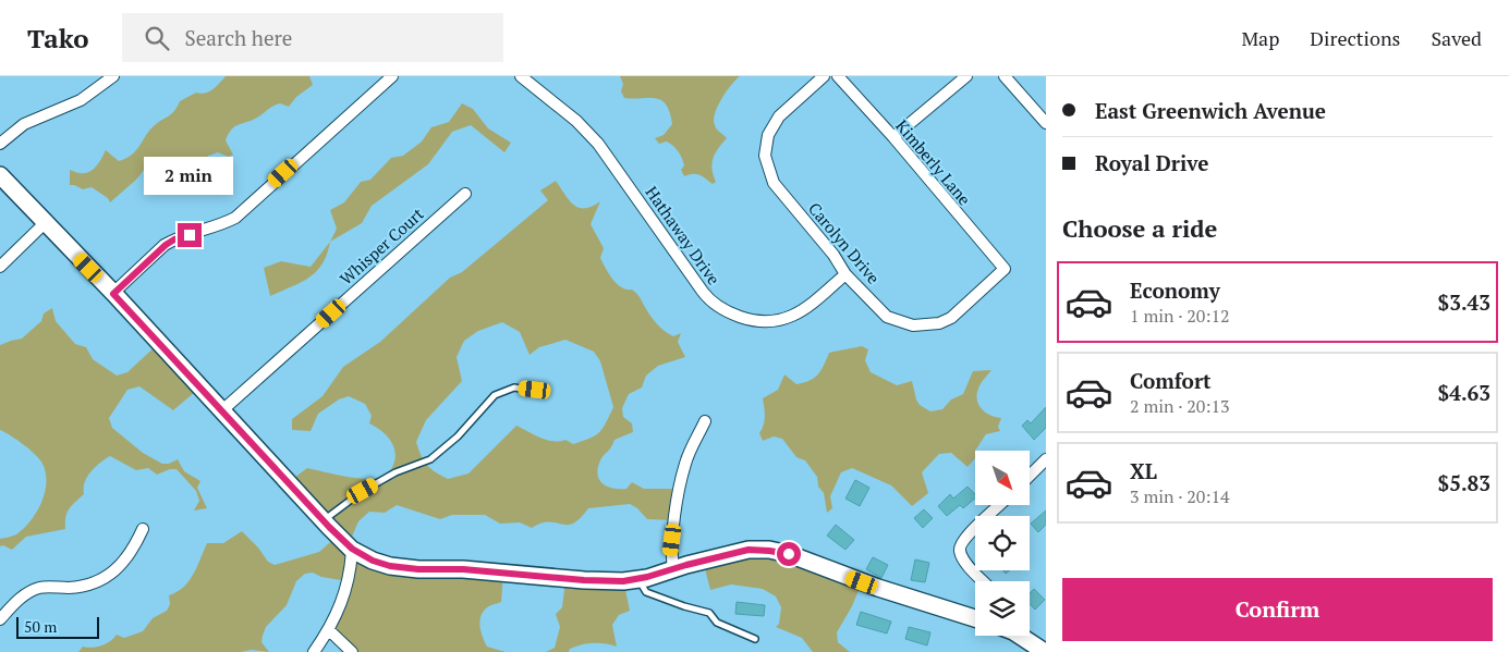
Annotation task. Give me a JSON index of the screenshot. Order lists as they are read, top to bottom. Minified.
{"streets":{"street":["Kimberly Lane","Hathaway Drive","Carolyn Drive","Whisper Court"]},"crossings":[["Kimberly Lane","Carolyn Drive"],["Hathaway Drive","Carolyn Drive"]],"scale_bar":"50 m","north":"bottom right","page":{"header":"Tako","search":"Search here","nav":["Map","Directions","Saved"],"banner":["East Greenwich Avenue","Royal Drive"],"bubble":"2 min","heading":"Choose a ride","list":[{"name":"Economy","note":"1 min · 20:12","value":"$3.43"},{"name":"Comfort","note":"2 min · 20:13","value":"$4.63"},{"name":"XL","note":"3 min · 20:14","value":"$5.83"}],"buttons":"Confirm","scale":"50 m"}}
